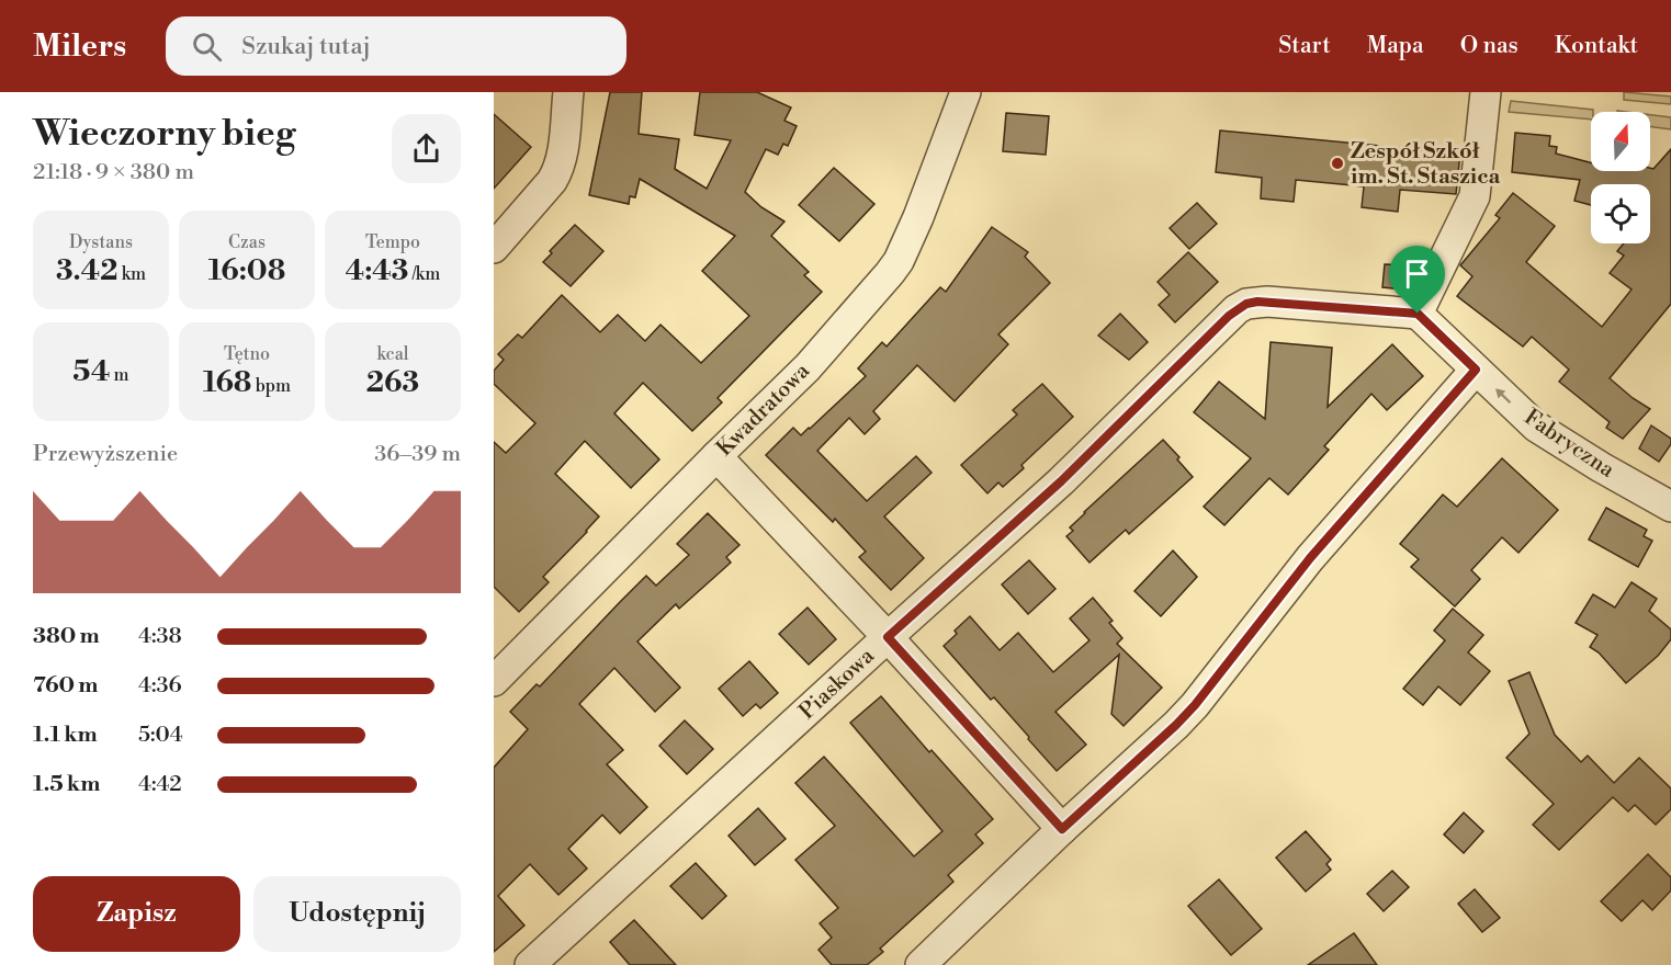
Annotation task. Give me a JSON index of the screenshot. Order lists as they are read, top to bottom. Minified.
{"streets":{"street":["Kwadratowa","Fabryczna","Piaskowa"]},"crossings":[["Fabryczna","Piaskowa"]],"one_way":["Fabryczna"],"places":["Zespół Szkół im. St. Staszica"],"north":"top","page":{"header":"Milers","search":"Szukaj tutaj","nav":["Start","Mapa","O nas","Kontakt"],"heading":["Wieczorny bieg","21:18 · 9 × 380 m"],"stats":[["Dystans","3.42 km"],["Czas","16:08"],["Tempo","4:43 /km"],["54 m"],["Tętno","168 bpm"],["kcal","263"]],"chart":["Przewyższenie","36–39 m"],"list":[{"name":"380 m","note":"4:38"},{"name":"760 m","note":"4:36"},{"name":"1.1 km","note":"5:04"},{"name":"1.5 km","note":"4:42"}],"buttons":["Zapisz","Udostępnij"]}}
